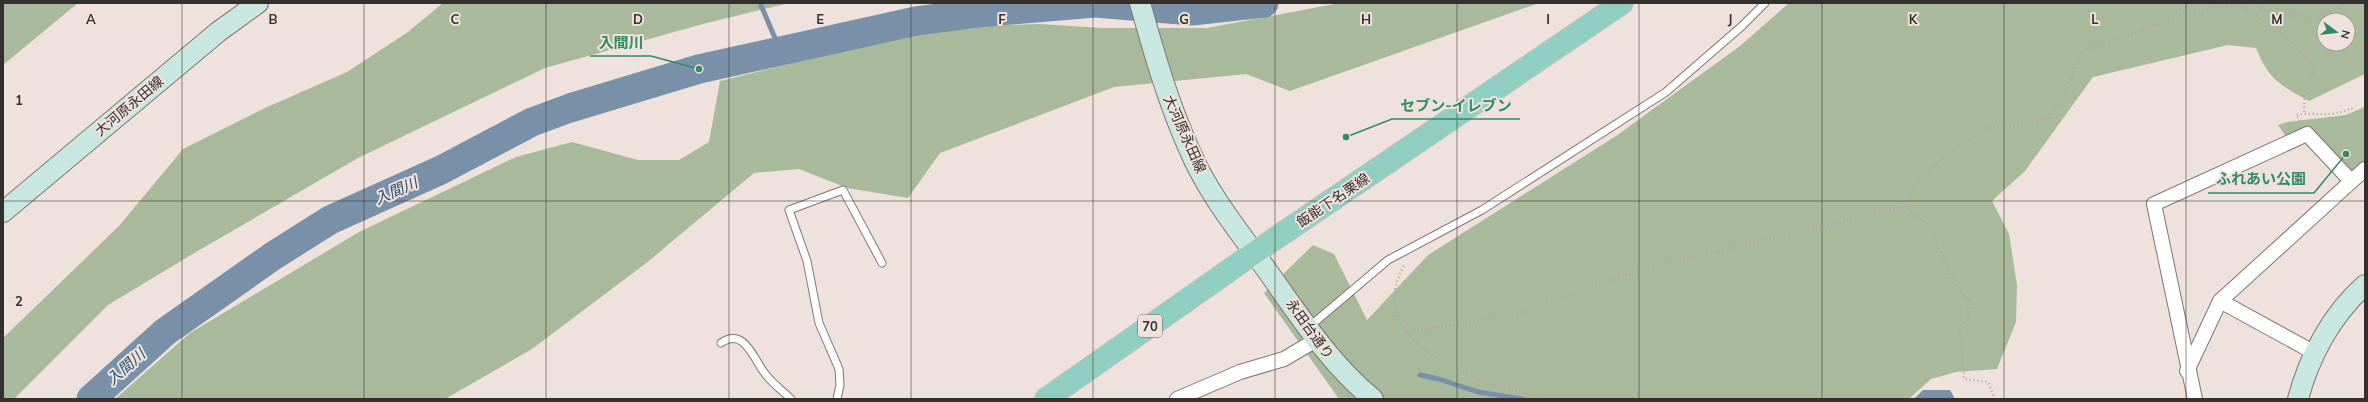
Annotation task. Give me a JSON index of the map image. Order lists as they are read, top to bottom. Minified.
{"streets":{"main road":["飯能下名栗線","70"],"street":["大河原永田線","永田台通り"]},"crossings":[["大河原永田線","飯能下名栗線"],["大河原永田線","永田台通り"],["飯能下名栗線","永田台通り"]],"water":["入間川"],"places":["入間川","セブン-イレブン","ふれあい公園"],"north":"right","grid":{"columns":["A","B","C","D","E","F","G","H","I","J","K","L","M"],"rows":["1","2"]}}
